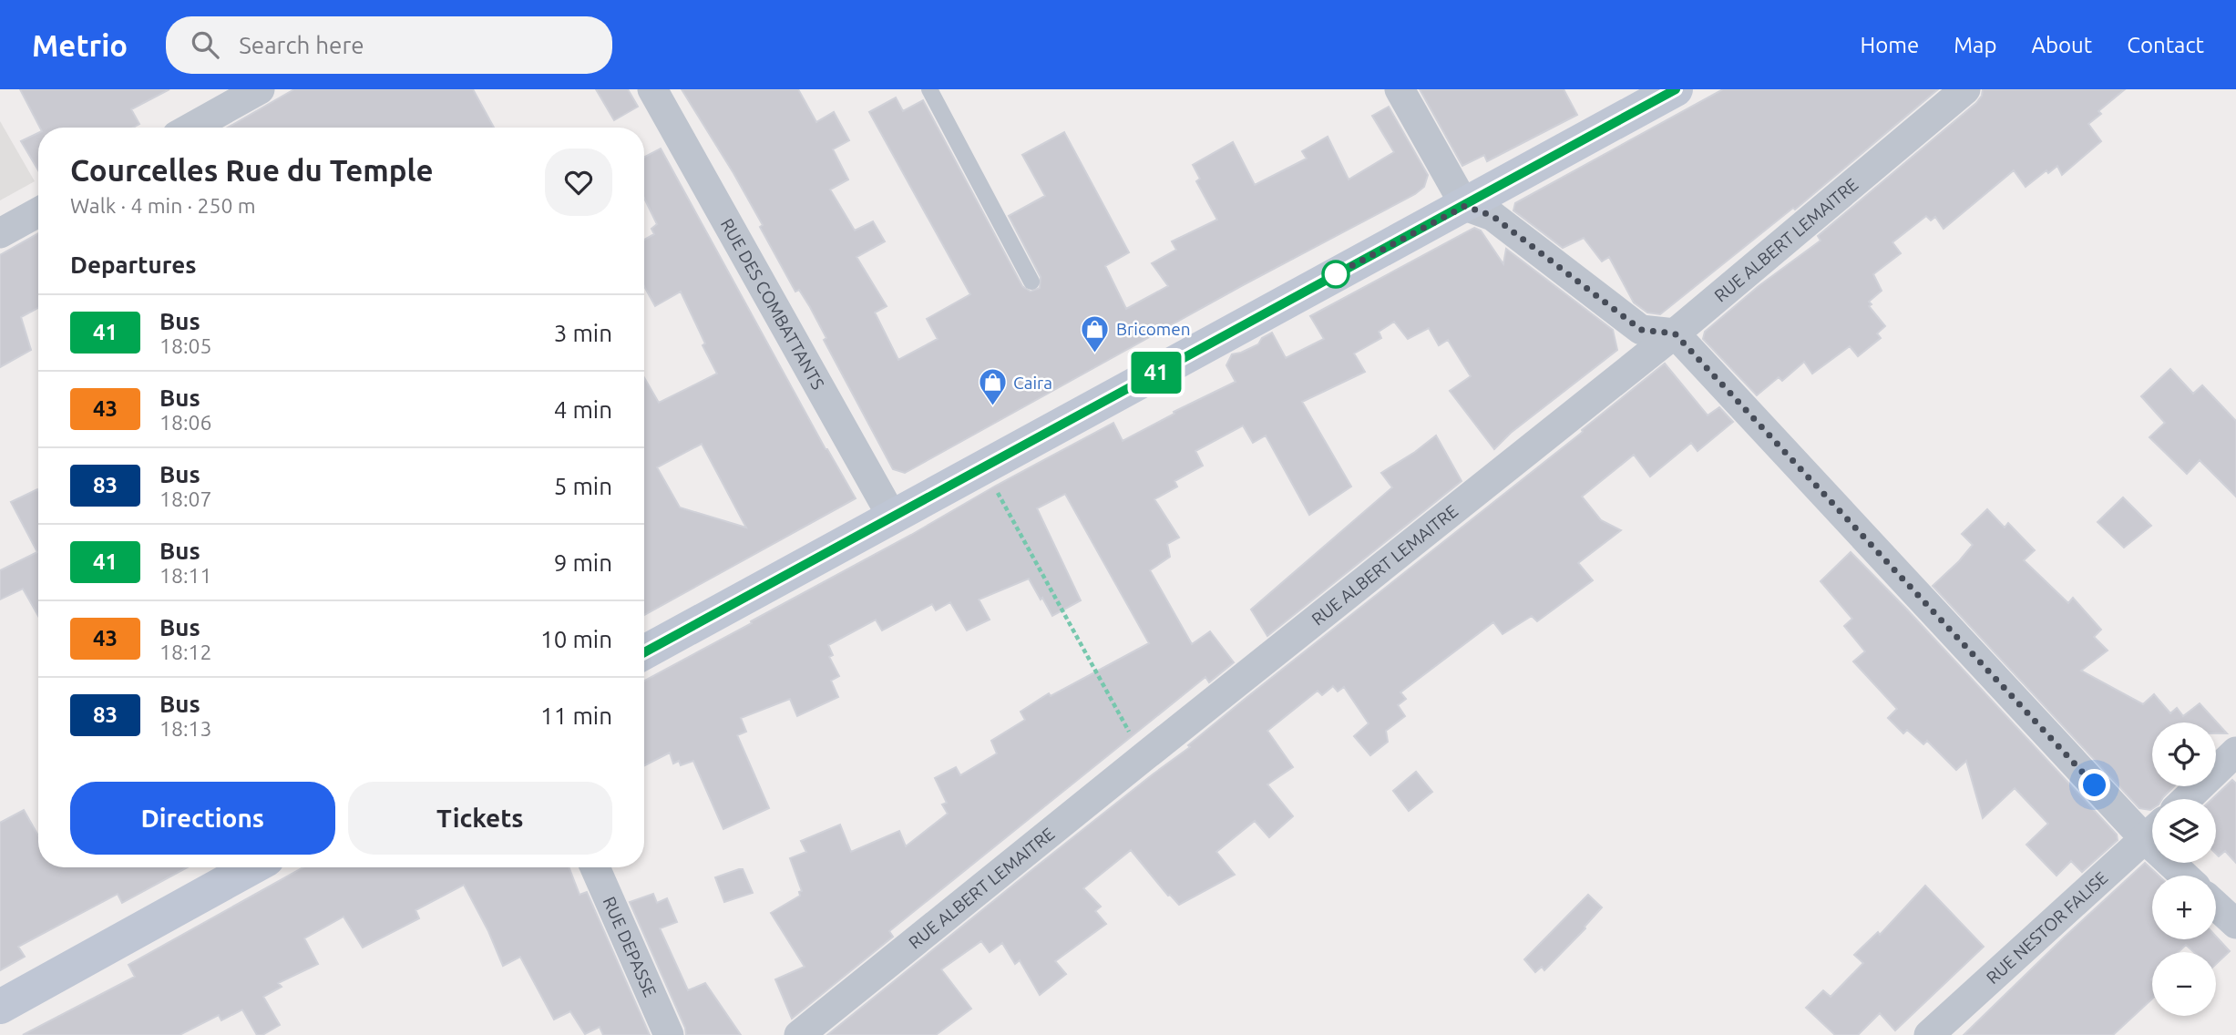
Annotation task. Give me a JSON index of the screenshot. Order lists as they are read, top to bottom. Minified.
{"streets":{"street":["RUE ALBERT LEMAITRE","RUE DES COMBATTANTS","RUE NESTOR FALISE","RUE DEPASSE"]},"places":{"shop":["Bricomen","Caira"]},"lines":["bus line 41"],"page":{"header":"Metrio","search":"Search here","nav":["Home","Map","About","Contact"],"on_map":"41","heading":[["Courcelles Rue du Temple","Walk · 4 min · 250 m"],"Departures"],"list":[{"mark":"41","name":"Bus","note":"18:05","value":"3 min"},{"mark":"43","name":"Bus","note":"18:06","value":"4 min"},{"mark":"83","name":"Bus","note":"18:07","value":"5 min"},{"mark":"41","name":"Bus","note":"18:11","value":"9 min"},{"mark":"43","name":"Bus","note":"18:12","value":"10 min"},{"mark":"83","name":"Bus","note":"18:13","value":"11 min"}],"map_buttons":["+","−"],"buttons":["Directions","Tickets"]}}
